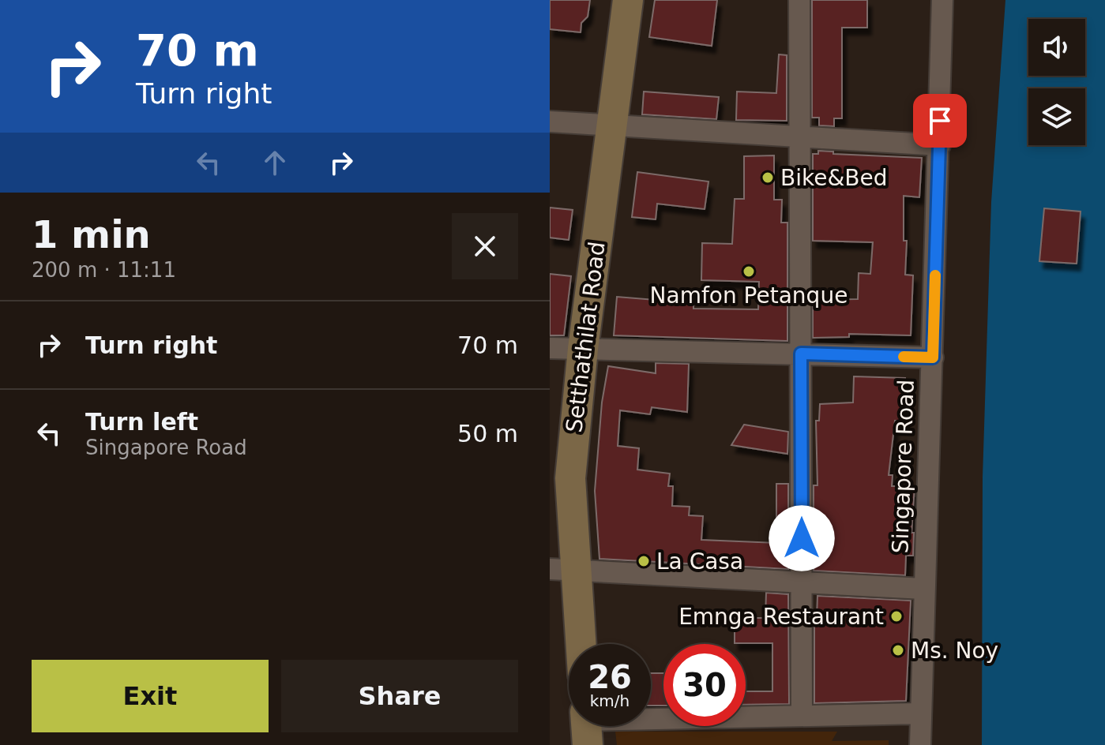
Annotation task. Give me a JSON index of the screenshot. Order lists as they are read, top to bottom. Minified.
{"streets":{"street":["Setthathilat Road","Singapore Road"]},"places":["Bike&Bed","Namfon Petanque","La Casa","Emnga Restaurant","Ms. Noy"],"page":{"turn":["70 m","Turn right"],"heading":["1 min","200 m · 11:11"],"list":[{"name":"Turn right","value":"70 m"},{"name":"Turn left","note":"Singapore Road","value":"50 m"}],"speed":"26 km/h","limit":"30","buttons":["Exit","Share"]}}
